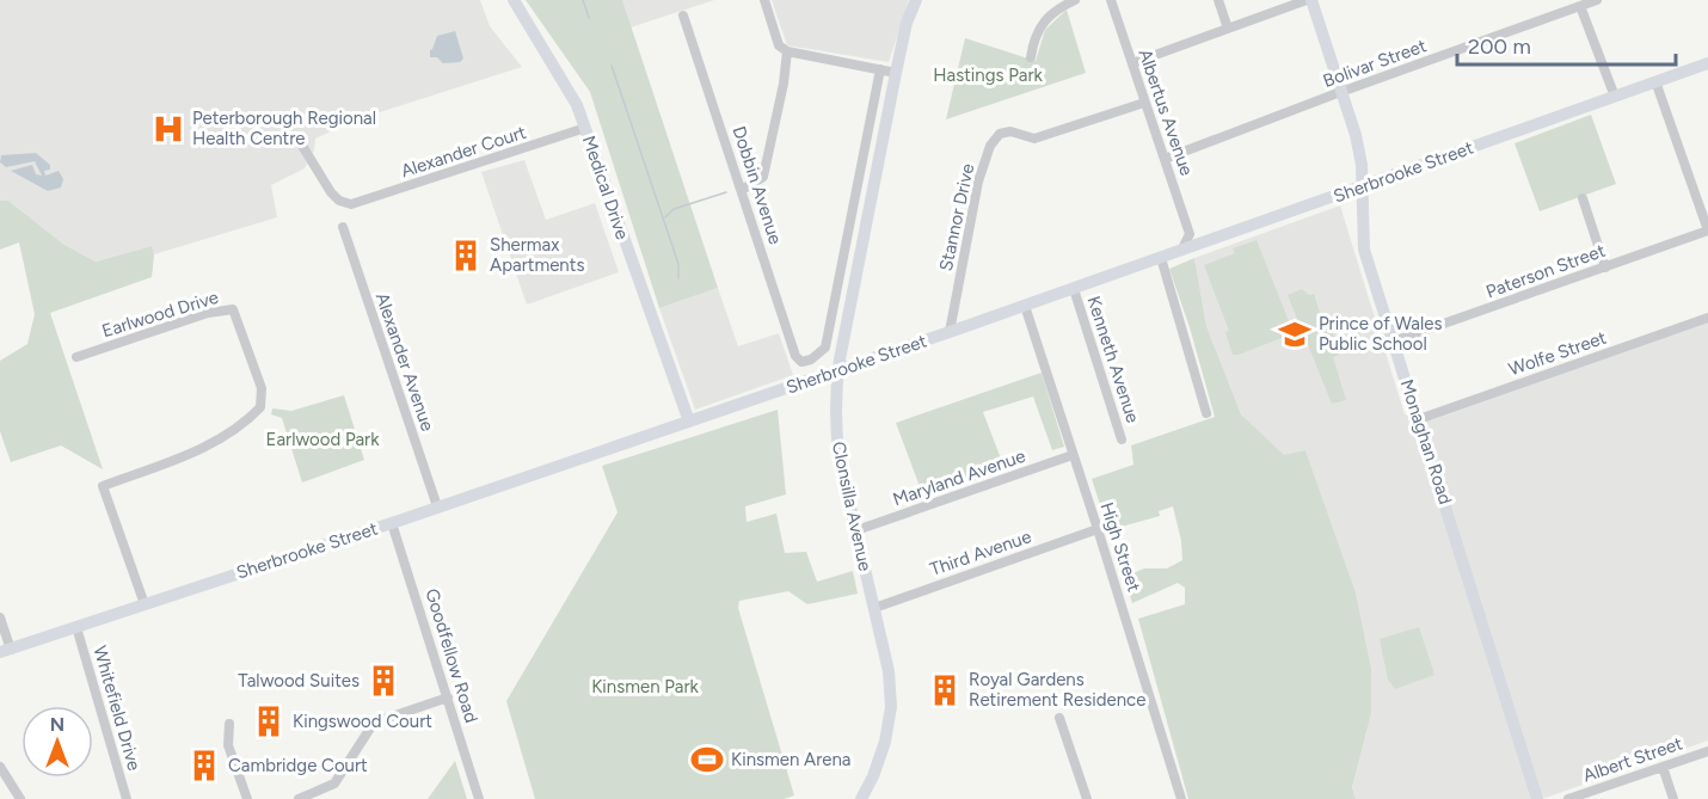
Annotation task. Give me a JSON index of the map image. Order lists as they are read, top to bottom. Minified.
{"streets":{"main road":["Sherbrooke Street","Medical Drive","Monaghan Road","Clonsilla Avenue"],"street":["Bolivar Street","Albertus Avenue","Alexander Court","Dobbin Avenue","Stannor Drive","Paterson Street","Earlwood Drive","Wolfe Street","Kenneth Avenue","Alexander Avenue","Maryland Avenue","High Street","Third Avenue","Goodfellow Road","Whitefield Drive","Albert Street"]},"crossings":[["Bolivar Street","Albertus Avenue"],["Bolivar Street","Monaghan Road"],["Albertus Avenue","Stannor Drive"],["Alexander Court","Medical Drive"],["Sherbrooke Street","Medical Drive"],["Sherbrooke Street","Stannor Drive"],["Sherbrooke Street","Earlwood Drive"],["Sherbrooke Street","Kenneth Avenue"],["Sherbrooke Street","Alexander Avenue"],["Sherbrooke Street","Monaghan Road"],["Sherbrooke Street","Clonsilla Avenue"],["Sherbrooke Street","High Street"],["Sherbrooke Street","Goodfellow Road"],["Sherbrooke Street","Whitefield Drive"],["Paterson Street","Monaghan Road"],["Wolfe Street","Monaghan Road"],["Maryland Avenue","Clonsilla Avenue"],["Maryland Avenue","High Street"],["Clonsilla Avenue","Third Avenue"],["High Street","Third Avenue"]],"parks":["Hastings Park","Earlwood Park","Kinsmen Park"],"places":{"hospital":["Peterborough Regional Health Centre"],"building":["Shermax Apartments","Talwood Suites","Royal Gardens Retirement Residence","Kingswood Court","Cambridge Court"],"school or university":["Prince of Wales Public School"],"sports":["Kinsmen Arena"]},"scale_bar":"200 m","north":"top"}
